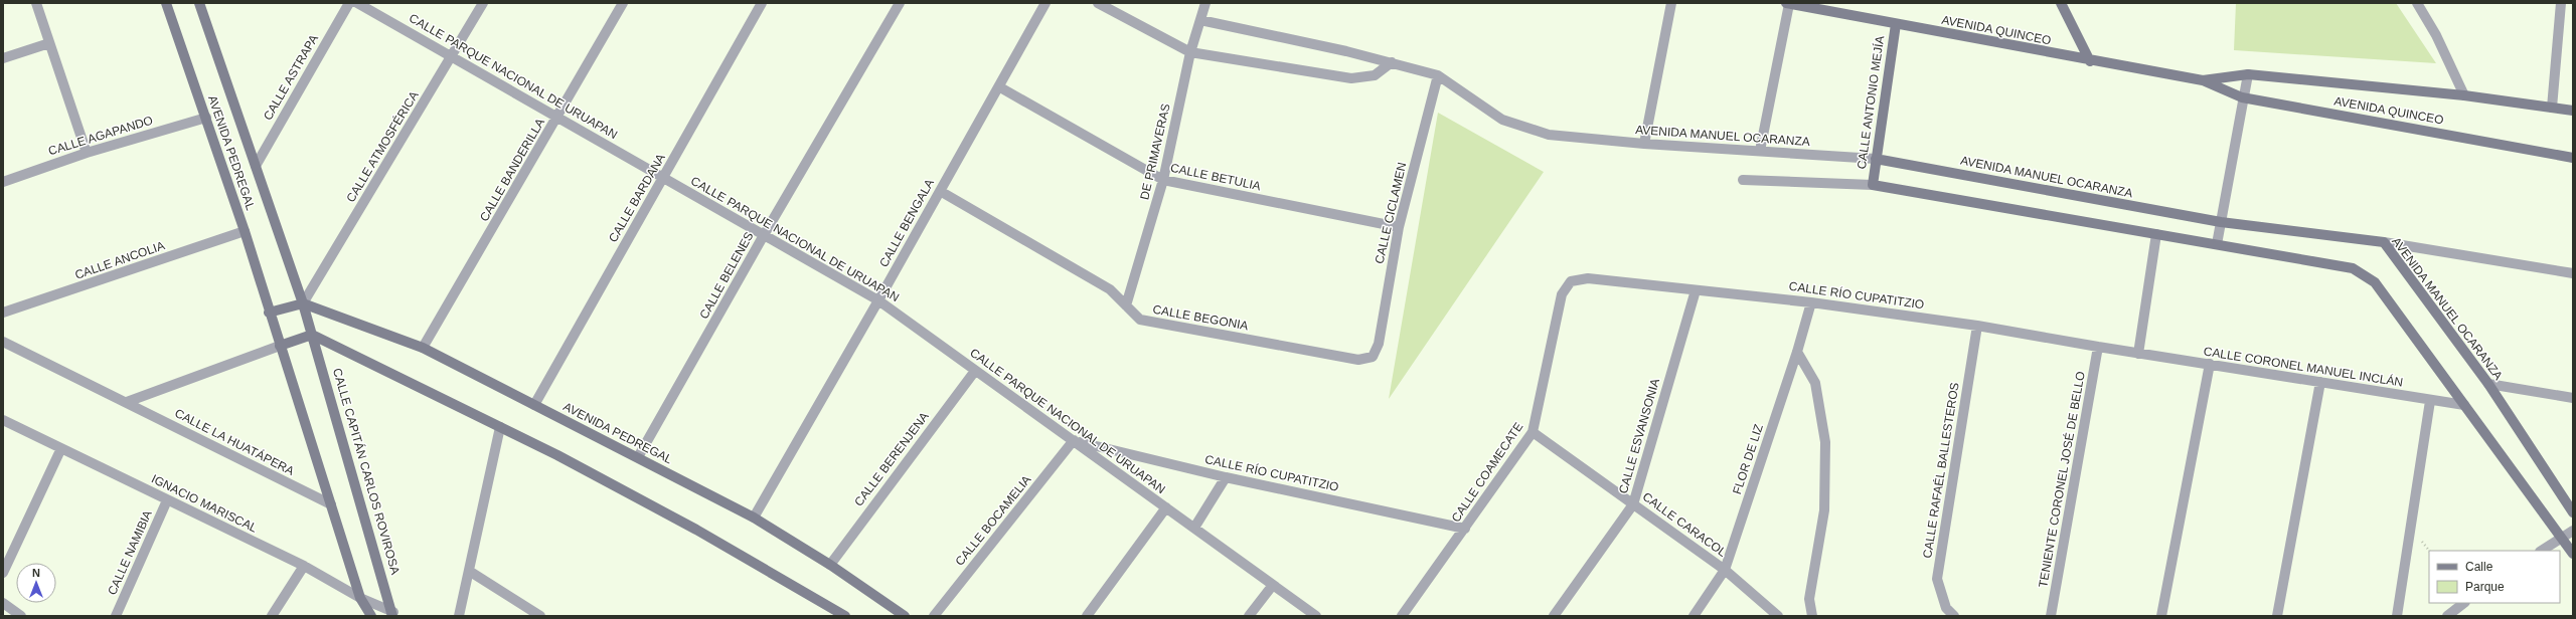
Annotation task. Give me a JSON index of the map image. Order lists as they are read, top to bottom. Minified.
{"streets":{"street":["AVENIDA QUINCEO","CALLE PARQUE NACIONAL DE URUAPAN","CALLE ASTRAPA","CALLE ANTONIO MEJÍA","CALLE AGAPANDO","AVENIDA MANUEL OCARANZA","CALLE ATMOSFÉRICA","DE PRIMAVERAS","AVENIDA PEDREGAL","CALLE BANDERILLA","CALLE BETULIA","CALLE BARDANA","CALLE CICLAMEN","CALLE BENGALA","CALLE ANCOLIA","CALLE BELENES","CALLE RÍO CUPATITZIO","CALLE BEGONIA","CALLE CORONEL MANUEL INCLÁN","CALLE ESVANSONIA","CALLE LA HUATÁPERA","CALLE BERENJENA","FLOR DE LIZ","CALLE RAFAÉL BALLESTEROS","CALLE CAPITÁN CARLOS ROVIROSA","CALLE COAMECATE","TENIENTE CORONEL JOSÉ DE BELLO","IGNACIO MARISCAL","CALLE BOCAMELIA","CALLE CARACOL","CALLE NAMIBIA"]},"crossings":[["AVENIDA QUINCEO","CALLE ANTONIO MEJÍA"],["CALLE PARQUE NACIONAL DE URUAPAN","CALLE ATMOSFÉRICA"],["CALLE PARQUE NACIONAL DE URUAPAN","CALLE BANDERILLA"],["CALLE PARQUE NACIONAL DE URUAPAN","CALLE BARDANA"],["CALLE PARQUE NACIONAL DE URUAPAN","CALLE BENGALA"],["CALLE PARQUE NACIONAL DE URUAPAN","CALLE BELENES"],["CALLE PARQUE NACIONAL DE URUAPAN","CALLE RÍO CUPATITZIO"],["CALLE PARQUE NACIONAL DE URUAPAN","CALLE BERENJENA"],["CALLE PARQUE NACIONAL DE URUAPAN","CALLE BOCAMELIA"],["CALLE ASTRAPA","AVENIDA PEDREGAL"],["CALLE ANTONIO MEJÍA","AVENIDA MANUEL OCARANZA"],["CALLE AGAPANDO","AVENIDA PEDREGAL"],["AVENIDA MANUEL OCARANZA","DE PRIMAVERAS"],["AVENIDA MANUEL OCARANZA","CALLE CICLAMEN"],["CALLE ATMOSFÉRICA","AVENIDA PEDREGAL"],["DE PRIMAVERAS","CALLE BETULIA"],["DE PRIMAVERAS","CALLE BEGONIA"],["AVENIDA PEDREGAL","CALLE BANDERILLA"],["AVENIDA PEDREGAL","CALLE BARDANA"],["AVENIDA PEDREGAL","CALLE BENGALA"],["AVENIDA PEDREGAL","CALLE ANCOLIA"],["AVENIDA PEDREGAL","CALLE BELENES"],["AVENIDA PEDREGAL","CALLE BERENJENA"],["AVENIDA PEDREGAL","CALLE CAPITÁN CARLOS ROVIROSA"],["CALLE BETULIA","CALLE CICLAMEN"],["CALLE BETULIA","CALLE BENGALA"],["CALLE CICLAMEN","CALLE BEGONIA"],["CALLE BENGALA","CALLE BEGONIA"],["CALLE RÍO CUPATITZIO","CALLE CORONEL MANUEL INCLÁN"],["CALLE RÍO CUPATITZIO","CALLE ESVANSONIA"],["CALLE RÍO CUPATITZIO","FLOR DE LIZ"],["CALLE RÍO CUPATITZIO","CALLE RAFAÉL BALLESTEROS"],["CALLE RÍO CUPATITZIO","CALLE COAMECATE"],["CALLE RÍO CUPATITZIO","TENIENTE CORONEL JOSÉ DE BELLO"],["CALLE RÍO CUPATITZIO","CALLE BOCAMELIA"],["CALLE ESVANSONIA","CALLE CARACOL"],["FLOR DE LIZ","CALLE CARACOL"],["CALLE CAPITÁN CARLOS ROVIROSA","IGNACIO MARISCAL"],["CALLE COAMECATE","CALLE CARACOL"],["IGNACIO MARISCAL","CALLE NAMIBIA"]],"legend":["Calle","Parque"],"north":"top"}
